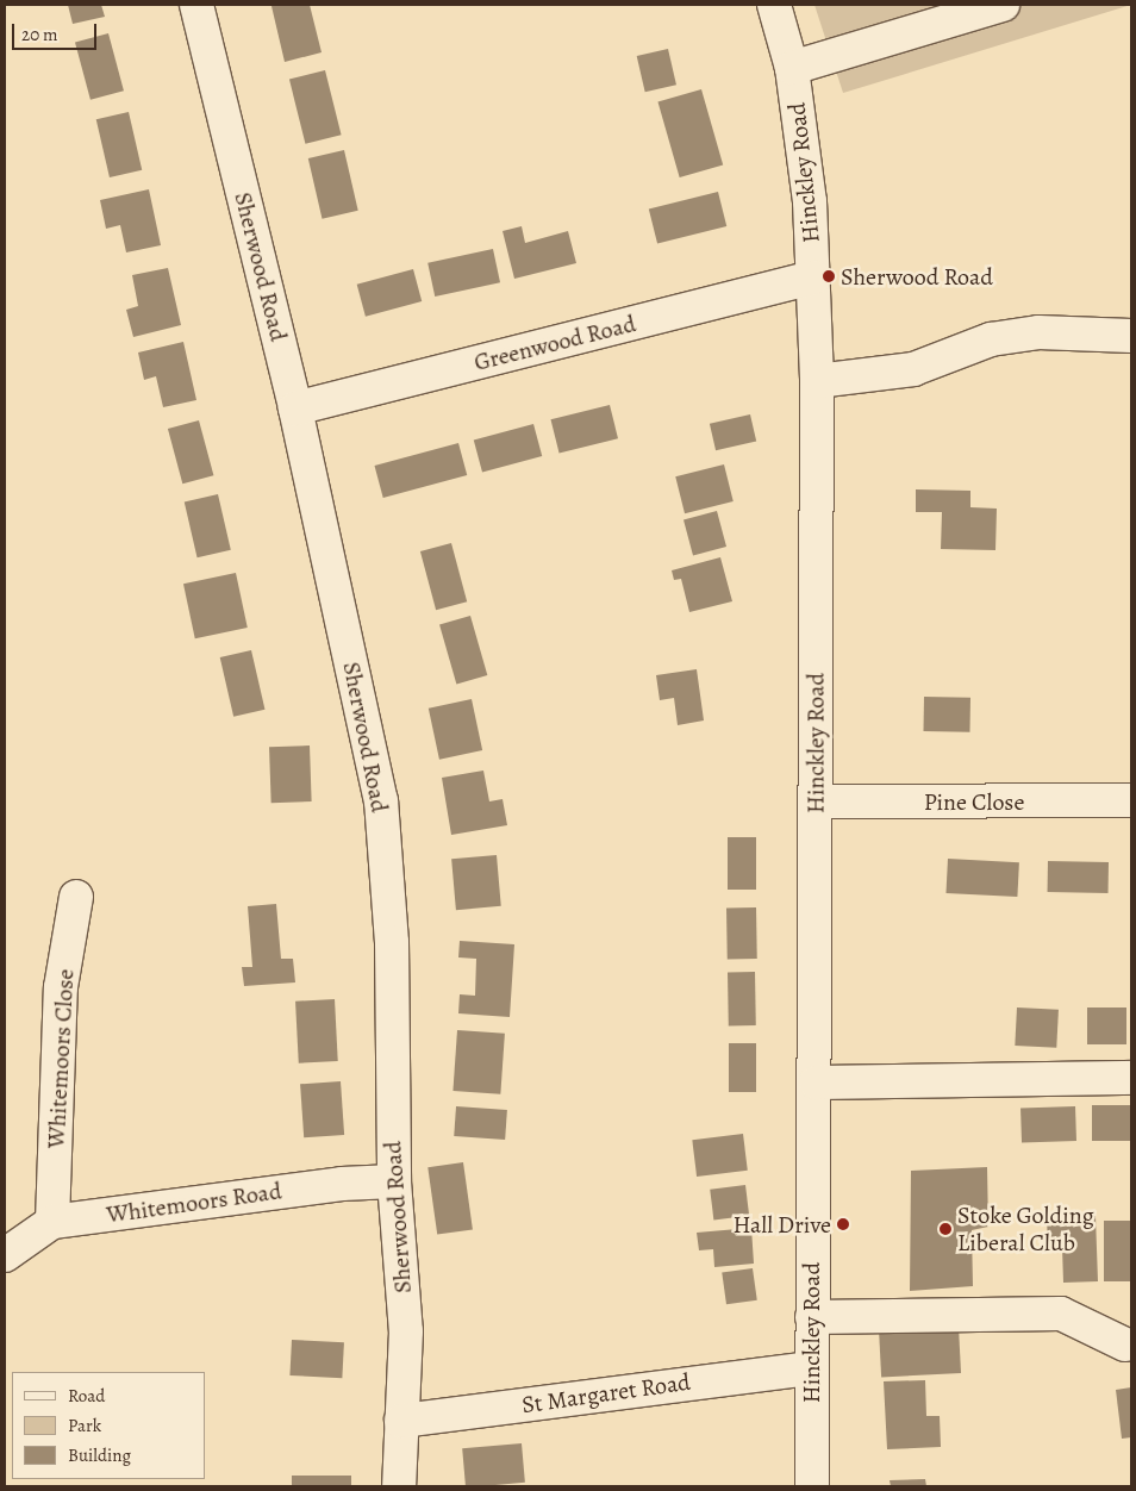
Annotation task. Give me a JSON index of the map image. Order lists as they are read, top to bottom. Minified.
{"streets":{"street":["Hinckley Road","Sherwood Road","Greenwood Road","Pine Close","Whitemoors Close","Whitemoors Road","St Margaret Road"]},"crossings":[["Hinckley Road","Greenwood Road"],["Hinckley Road","Pine Close"],["Hinckley Road","St Margaret Road"],["Sherwood Road","Greenwood Road"],["Sherwood Road","Whitemoors Road"],["Sherwood Road","St Margaret Road"],["Whitemoors Close","Whitemoors Road"]],"places":["Sherwood Road","Hall Drive","Stoke Golding Liberal Club"],"legend":["Road","Park","Building"],"scale_bar":"20 m"}
